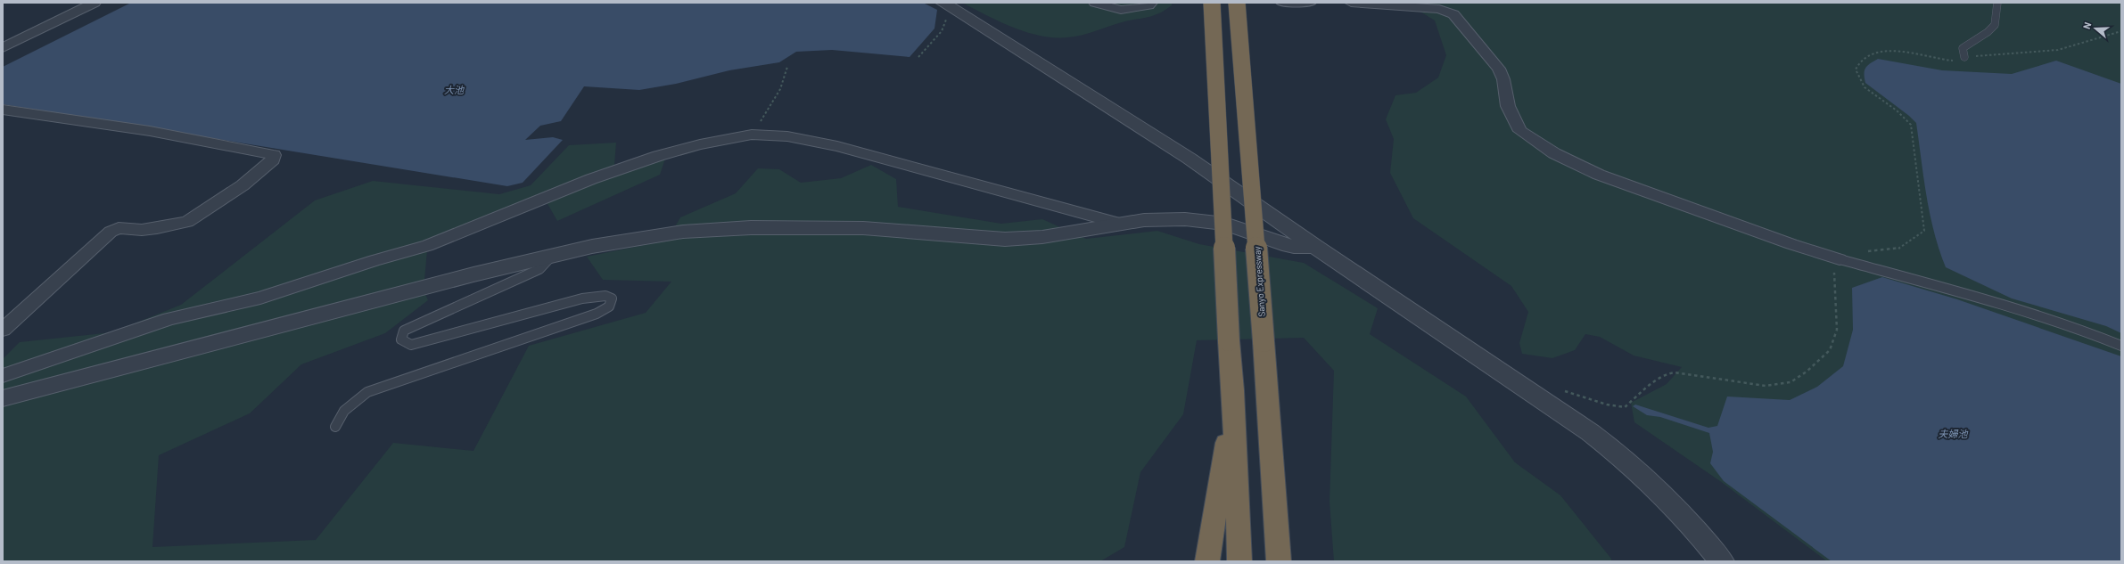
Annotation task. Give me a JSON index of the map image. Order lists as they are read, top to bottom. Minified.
{"streets":{"highway":["Sanyo Expressway"]},"water":["大池","夫婦池"],"north":"left"}
